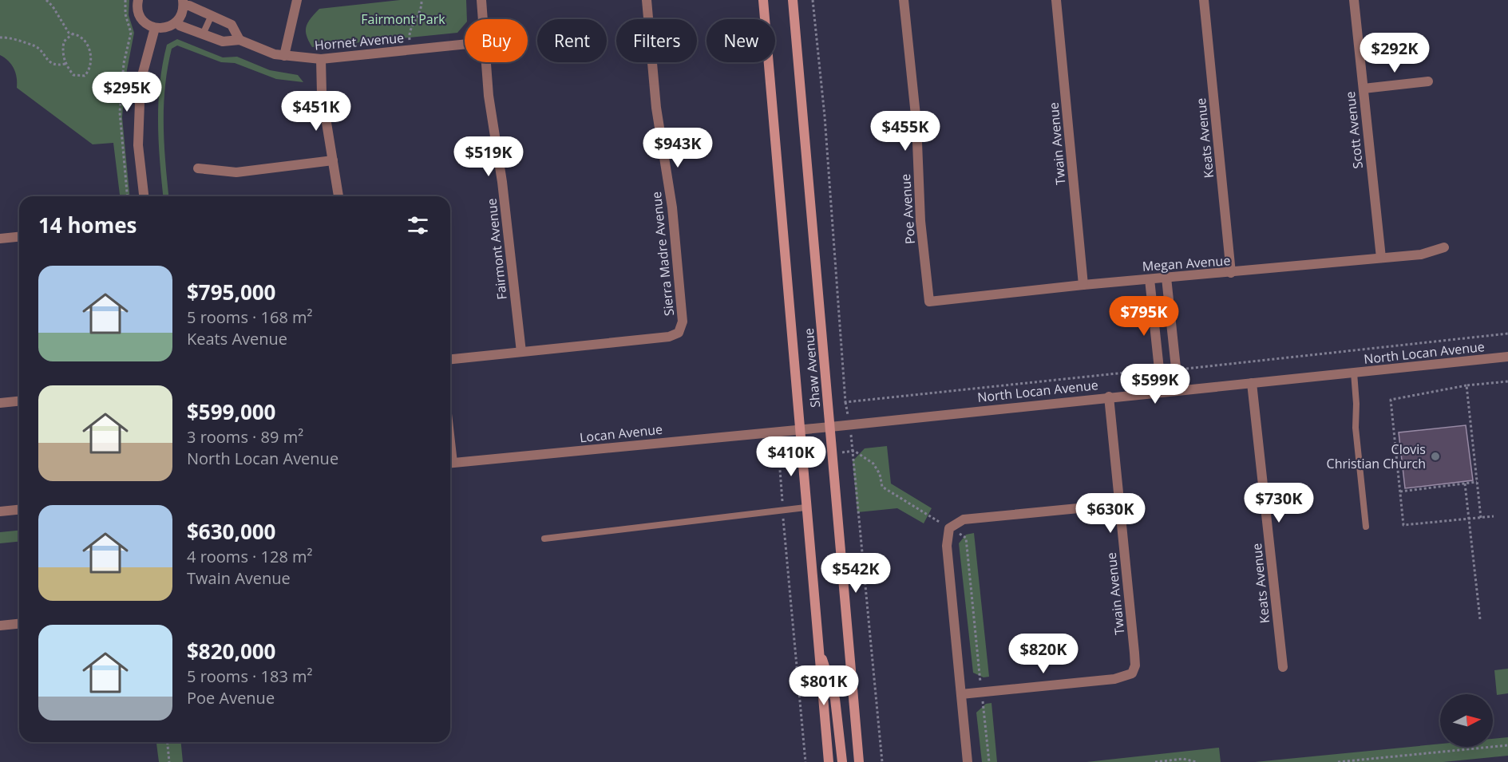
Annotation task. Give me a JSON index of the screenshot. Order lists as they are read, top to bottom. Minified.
{"streets":{"main road":["Shaw Avenue"],"street":["Hornet Avenue","Scott Avenue","Keats Avenue","Twain Avenue","Poe Avenue","Fairmont Avenue","Sierra Madre Avenue","Megan Avenue","North Locan Avenue","Locan Avenue"]},"crossings":[["Scott Avenue","Megan Avenue"],["Keats Avenue","Megan Avenue"],["Keats Avenue","North Locan Avenue"],["Twain Avenue","Megan Avenue"],["Twain Avenue","North Locan Avenue"],["Poe Avenue","Megan Avenue"],["Fairmont Avenue","Sierra Madre Avenue"],["North Locan Avenue","Shaw Avenue"],["North Locan Avenue","Locan Avenue"],["Shaw Avenue","Locan Avenue"]],"parks":["Fairmont Park"],"places":["Clovis Christian Church"],"north":"right","page":{"chip":["Buy","Rent","Filters","New"],"price":["$292K","$295K","$451K","$455K","$943K","$519K","$795K","$599K","$410K","$730K","$630K","$542K","$820K","$801K"],"heading":"14 homes","list":[{"name":"$795,000","note":"5 rooms · 168 m² · Keats Avenue"},{"name":"$599,000","note":"3 rooms · 89 m² · North Locan Avenue"},{"name":"$630,000","note":"4 rooms · 128 m² · Twain Avenue"},{"name":"$820,000","note":"5 rooms · 183 m² · Poe Avenue"}]}}
